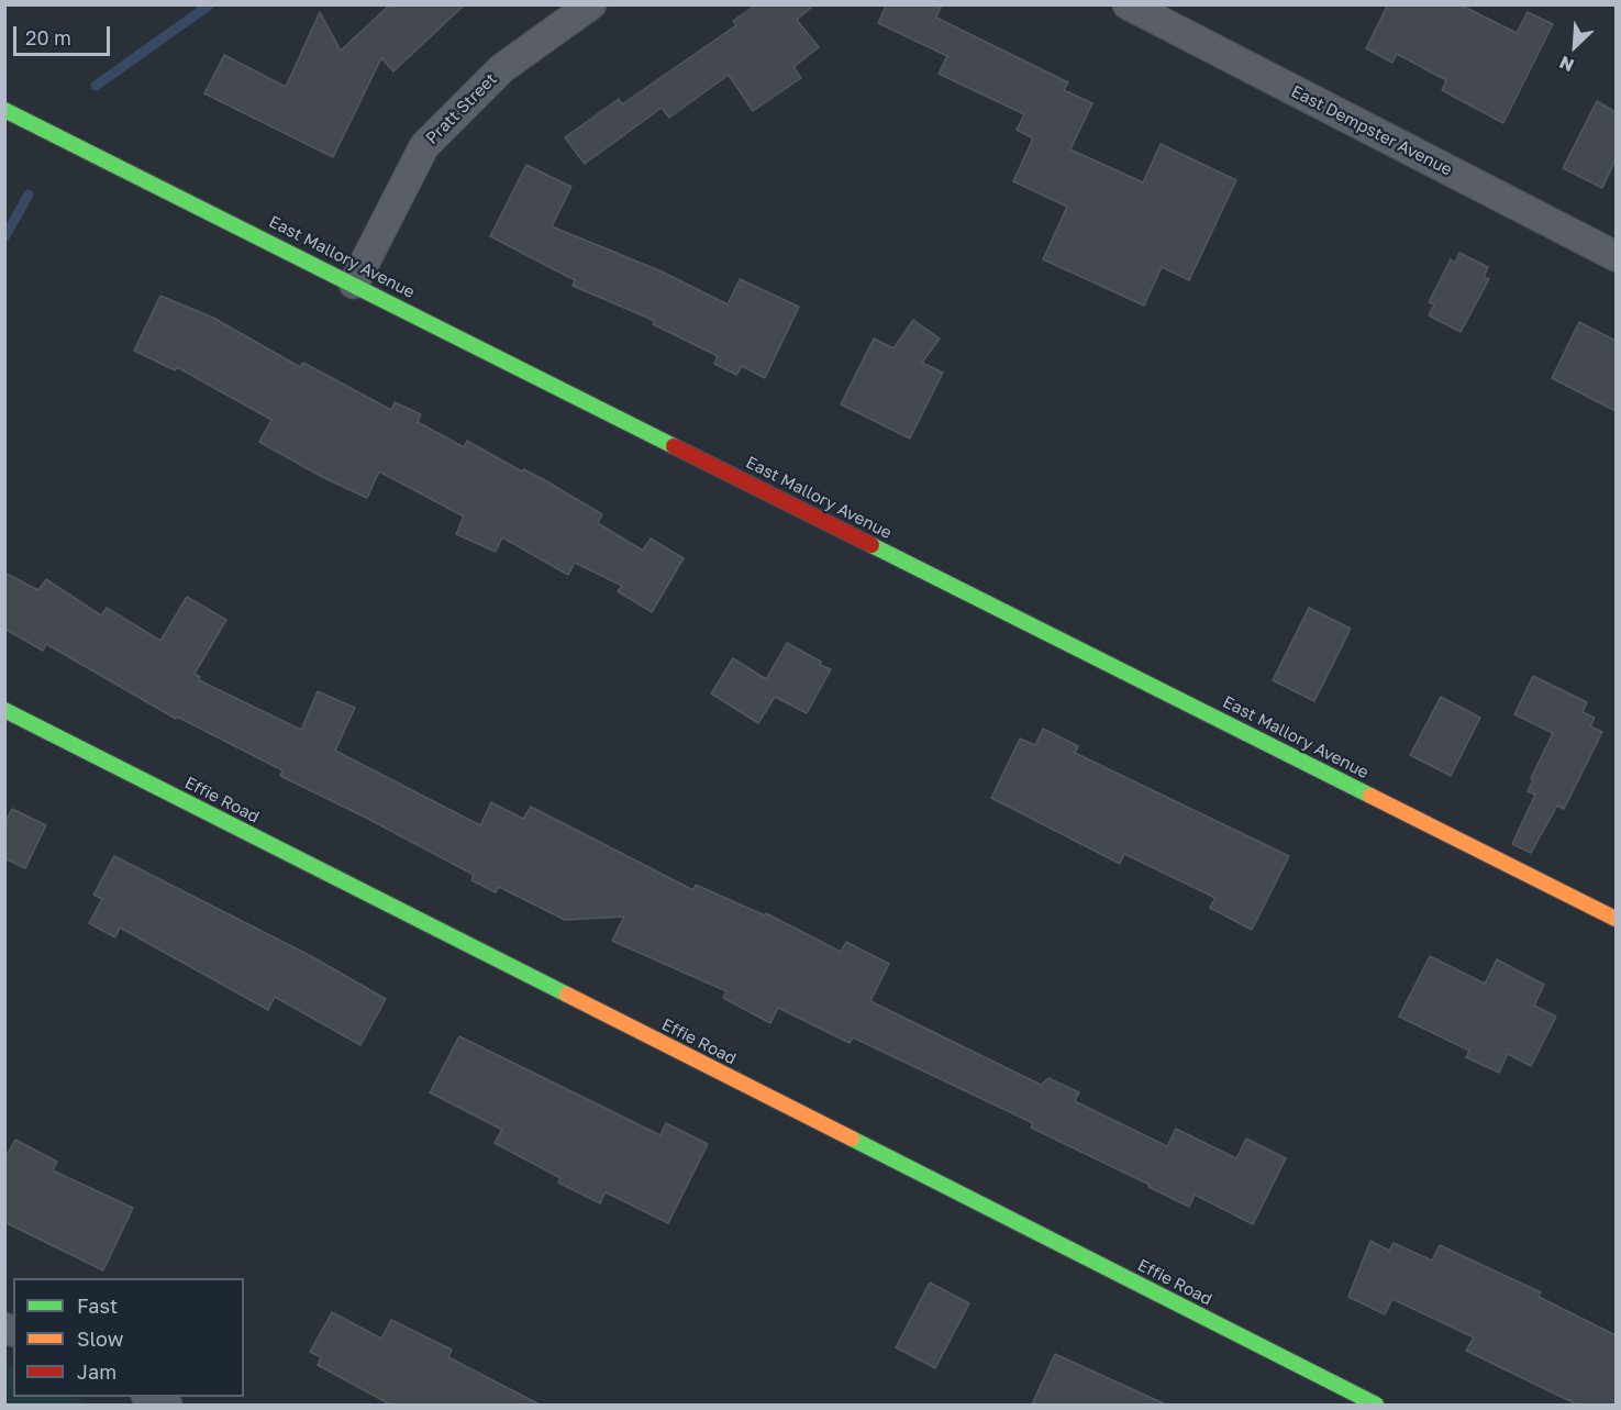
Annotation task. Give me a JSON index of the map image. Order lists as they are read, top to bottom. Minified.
{"streets":{"street":["Pratt Street","East Dempster Avenue","East Mallory Avenue","Effie Road"]},"crossings":[["Pratt Street","East Mallory Avenue"]],"legend":["Fast","Slow","Jam"],"scale_bar":"20 m","north":"bottom left"}
